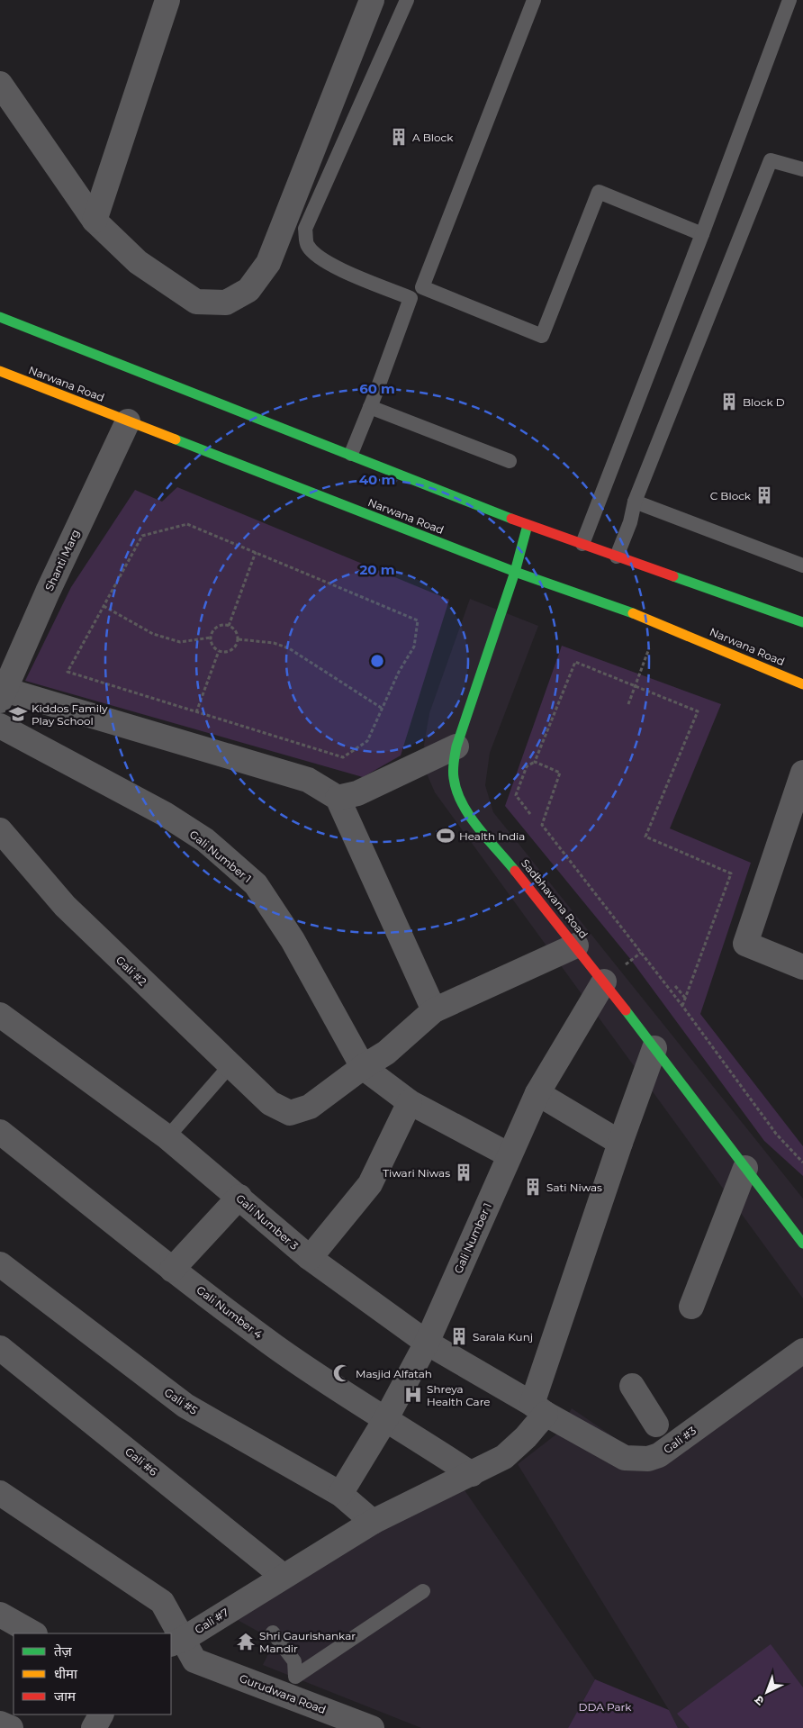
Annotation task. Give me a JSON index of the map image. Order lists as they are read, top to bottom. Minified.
{"streets":{"main road":["Narwana Road","Sadbhavana Road"],"street":["Shanti Marg","Gali Number 1","Gali #2","Gali Number 3","Gali Number 4","Gali #5","Gali #3","Gali #6","Gali #7","Gurudwara Road"]},"crossings":[["Narwana Road","Shanti Marg"],["Narwana Road","Sadbhavana Road"],["Gali Number 1","Sadbhavana Road"],["Gali Number 1","Gali #2"],["Gali Number 1","Gali Number 3"],["Gali Number 1","Gali Number 4"],["Gali Number 1","Gali #5"],["Sadbhavana Road","Gali #2"],["Gali Number 3","Gali #3"],["Gali Number 3","Gali #7"],["Gali Number 4","Gali #7"],["Gali #5","Gali #7"],["Gali #3","Gali #7"],["Gali #6","Gali #7"],["Gali #7","Gurudwara Road"]],"parks":["DDA Park"],"places":{"building":["A Block","Block D","C Block","Tiwari Niwas","Sati Niwas","Sarala Kunj"],"school or university":["Kiddos Family Play School"],"sports":["Health India"],"mosque":["Masjid Alfatah"],"hospital":["Shreya Health Care"],"temple":["Shri Gaurishankar Mandir"]},"legend":["तेज़","धीमा","जाम"],"north":"bottom left","rings":["60 m","40 m","20 m"]}
